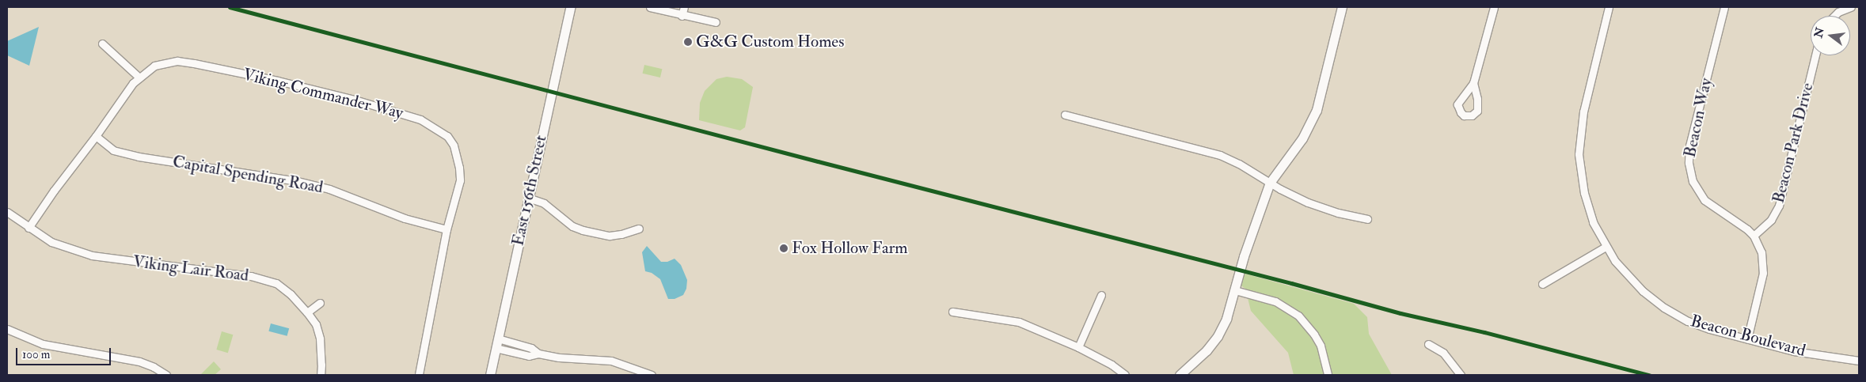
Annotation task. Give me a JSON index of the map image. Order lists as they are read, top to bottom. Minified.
{"streets":{"street":["Viking Commander Way","Beacon Way","Beacon Park Drive","Capital Spending Road","East 156th Street","Viking Lair Road","Beacon Boulevard"]},"crossings":[["Viking Commander Way","Capital Spending Road"],["Viking Commander Way","Viking Lair Road"],["Beacon Way","Beacon Park Drive"],["Beacon Way","Beacon Boulevard"]],"places":["G&G Custom Homes","Fox Hollow Farm"],"scale_bar":"100 m","north":"left"}
